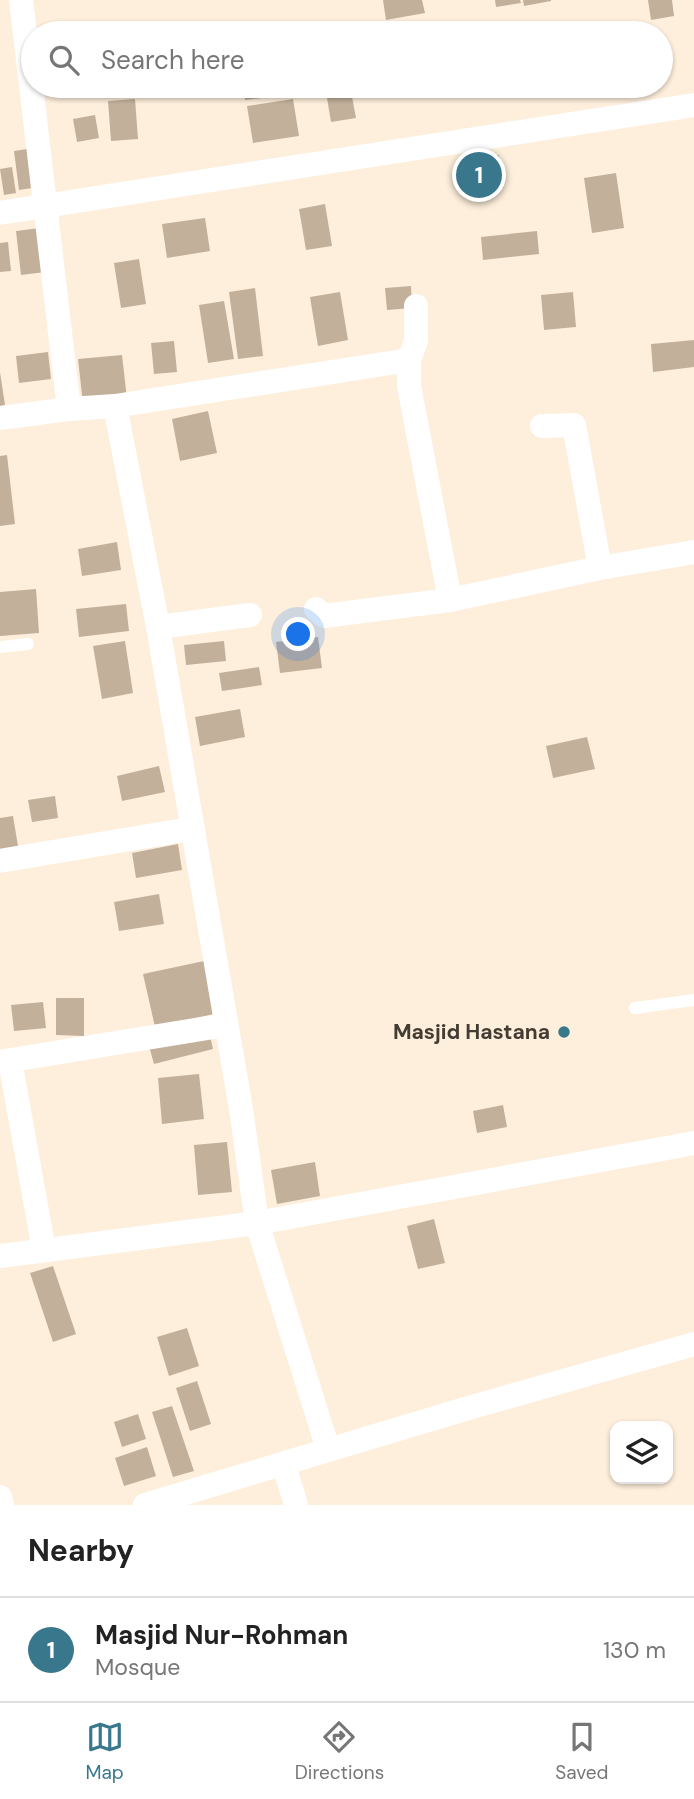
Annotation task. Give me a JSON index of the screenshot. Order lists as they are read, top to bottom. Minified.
{"places":["Masjid Hastana"],"page":{"search":"Search here","pins":"1","heading":"Nearby","list":[{"mark":"1","name":"Masjid Nur-Rohman","note":"Mosque","value":"130 m"}],"nav":["Map","Directions","Saved"]}}
